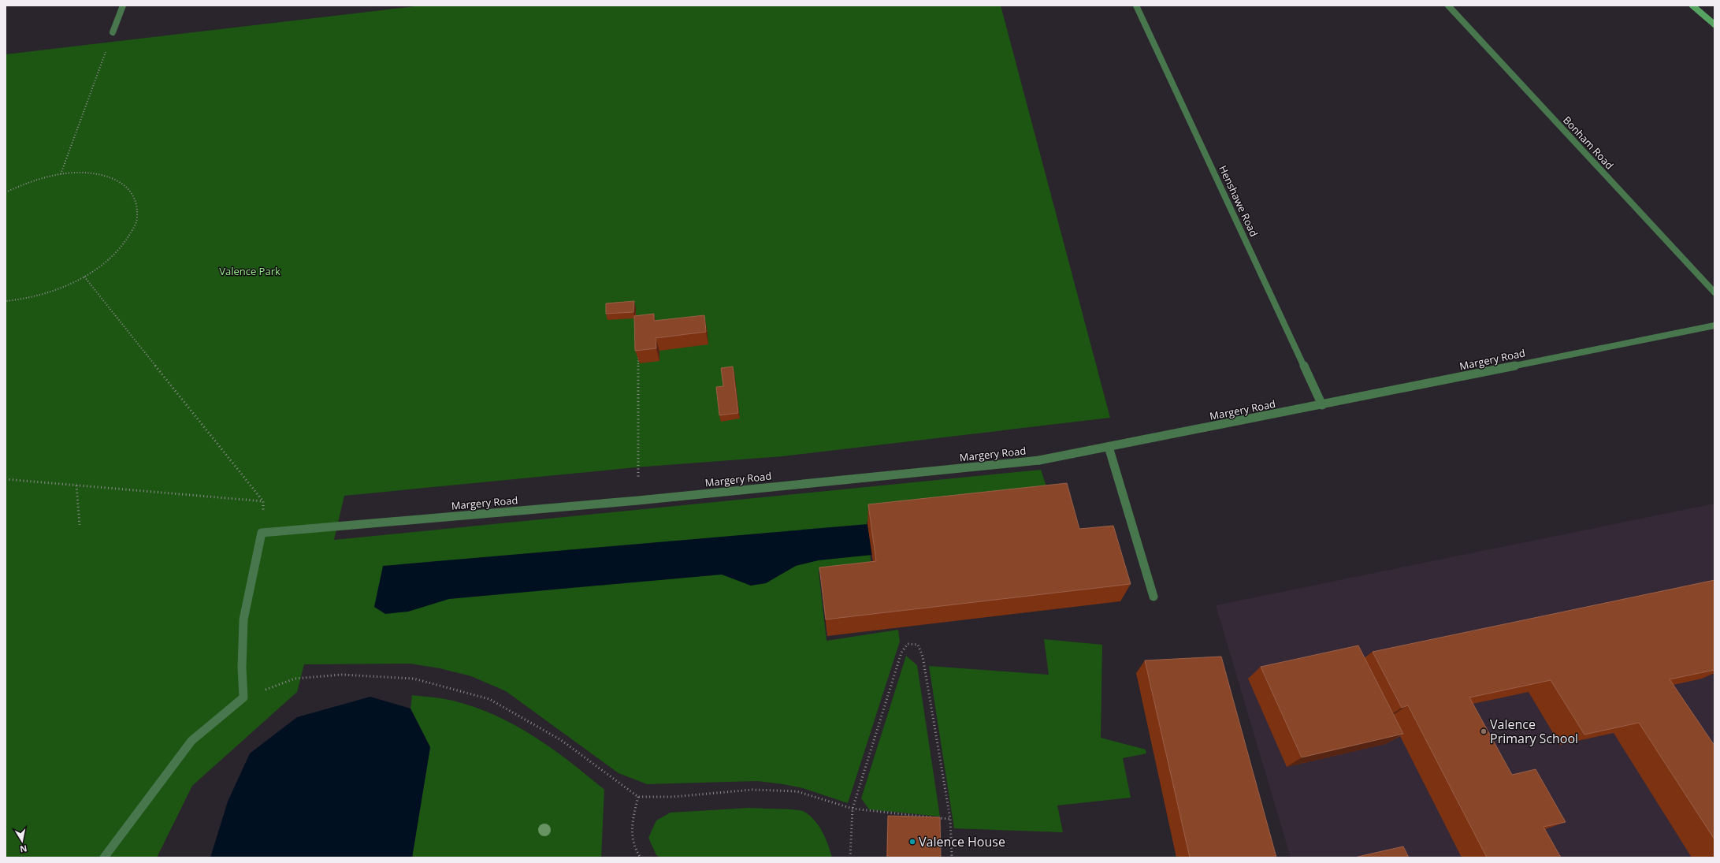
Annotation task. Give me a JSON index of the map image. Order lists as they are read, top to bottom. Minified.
{"streets":{"street":["Bonham Road","Henshawe Road","Margery Road"]},"crossings":[["Henshawe Road","Margery Road"]],"parks":["Valence Park"],"places":["Valence Primary School","Valence House"],"north":"bottom"}
